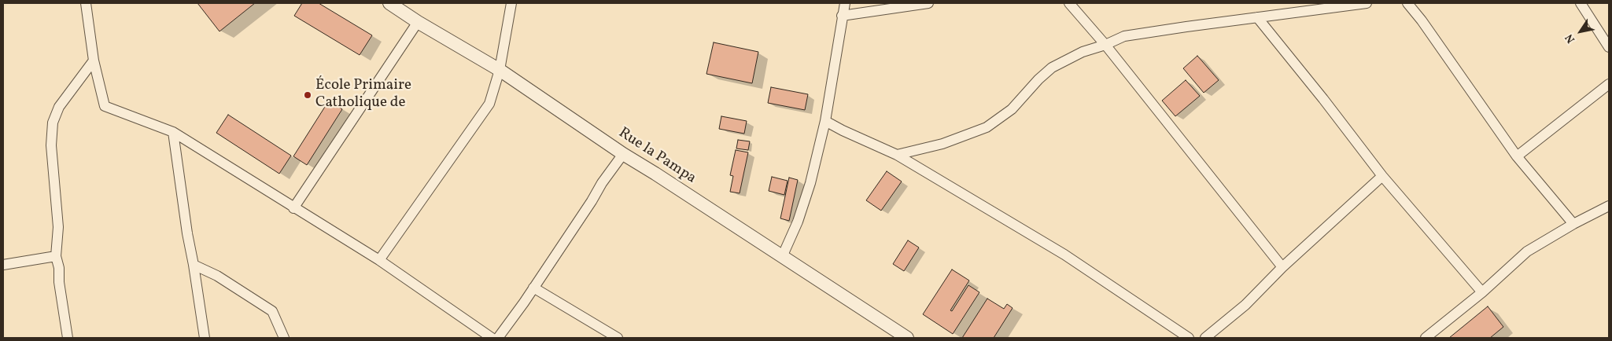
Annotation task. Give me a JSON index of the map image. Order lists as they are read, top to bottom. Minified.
{"streets":{"street":["Rue la Pampa"]},"places":["École Primaire Catholique de"],"north":"bottom left"}
